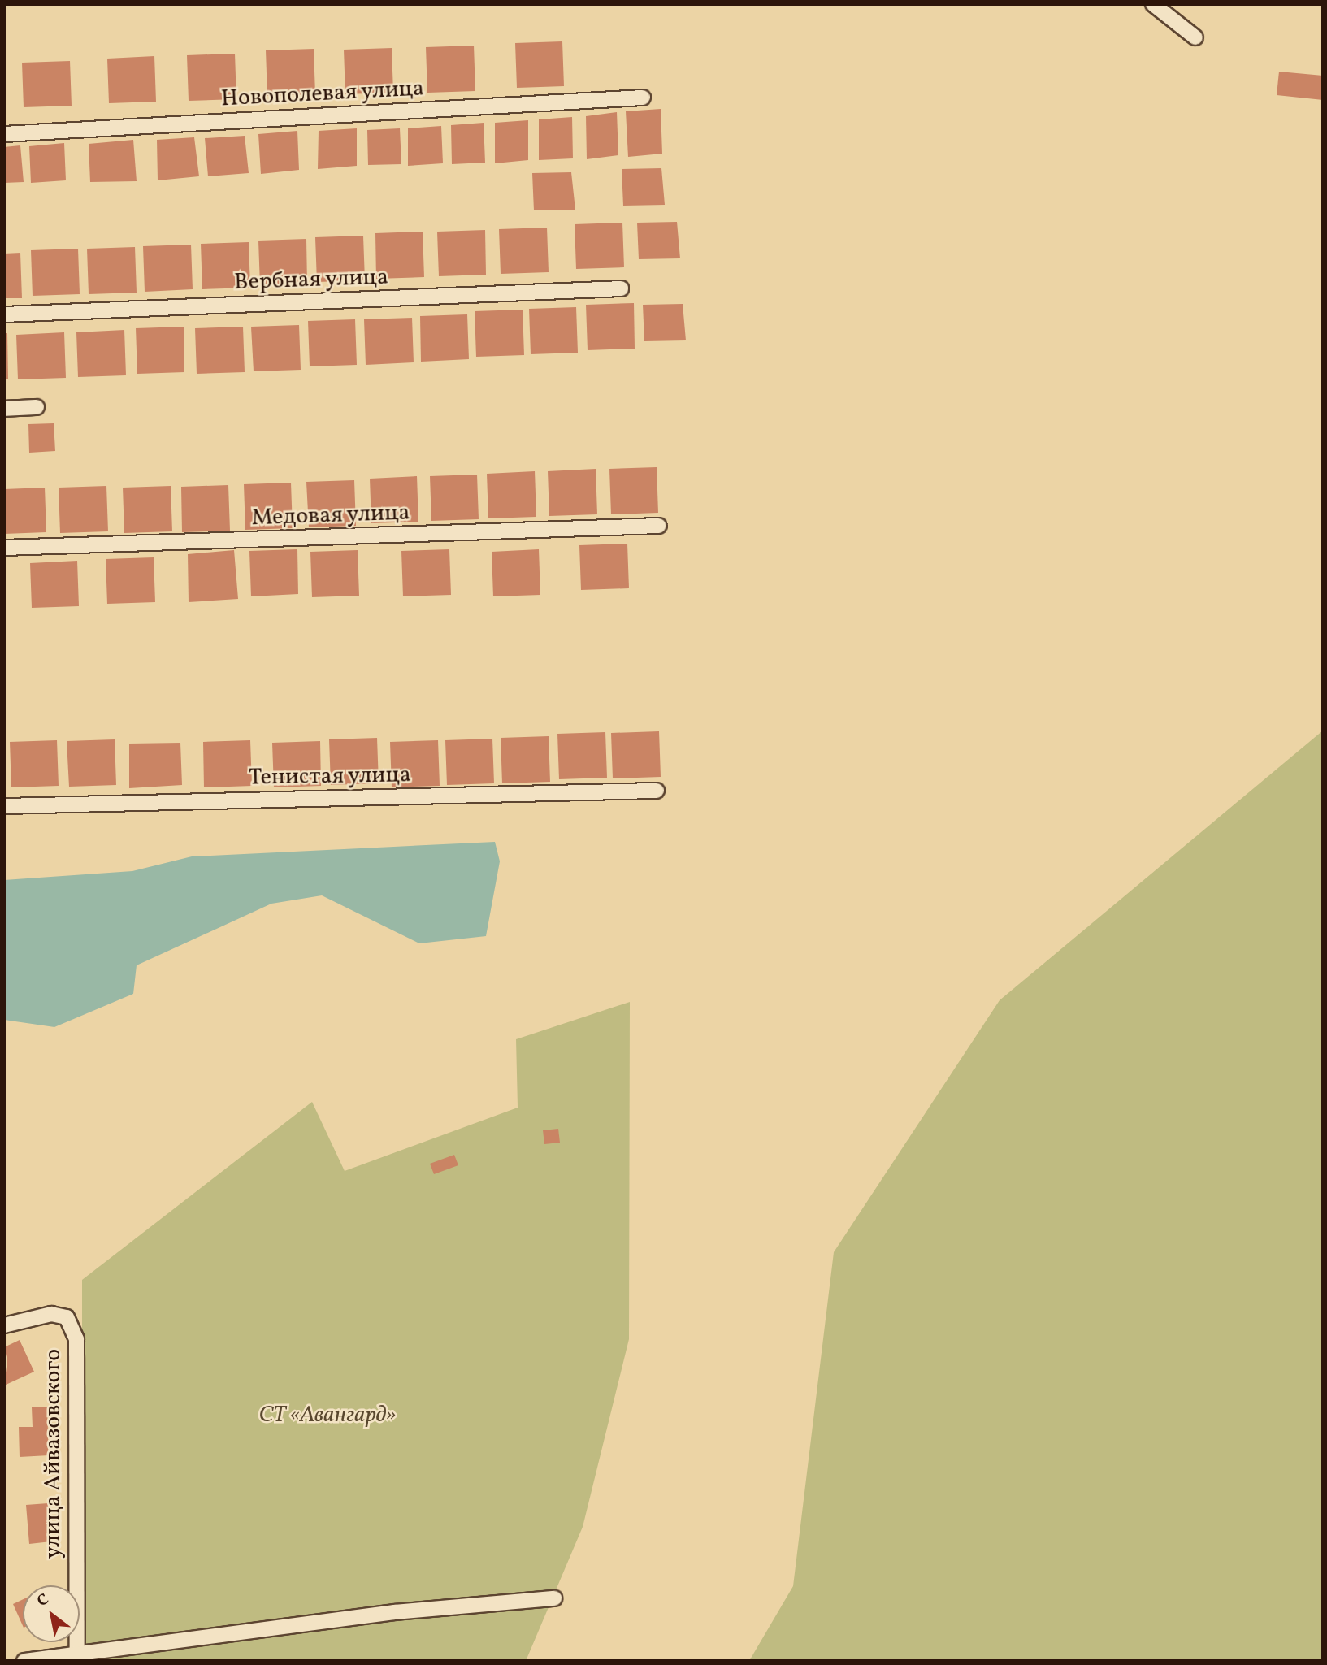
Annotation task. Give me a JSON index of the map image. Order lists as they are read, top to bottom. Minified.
{"streets":{"street":["Новополевая улица","Вербная улица","Медовая улица","Тенистая улица","улица Айвазовского"]},"parks":["СТ «Авангард»"],"north":"top left"}
